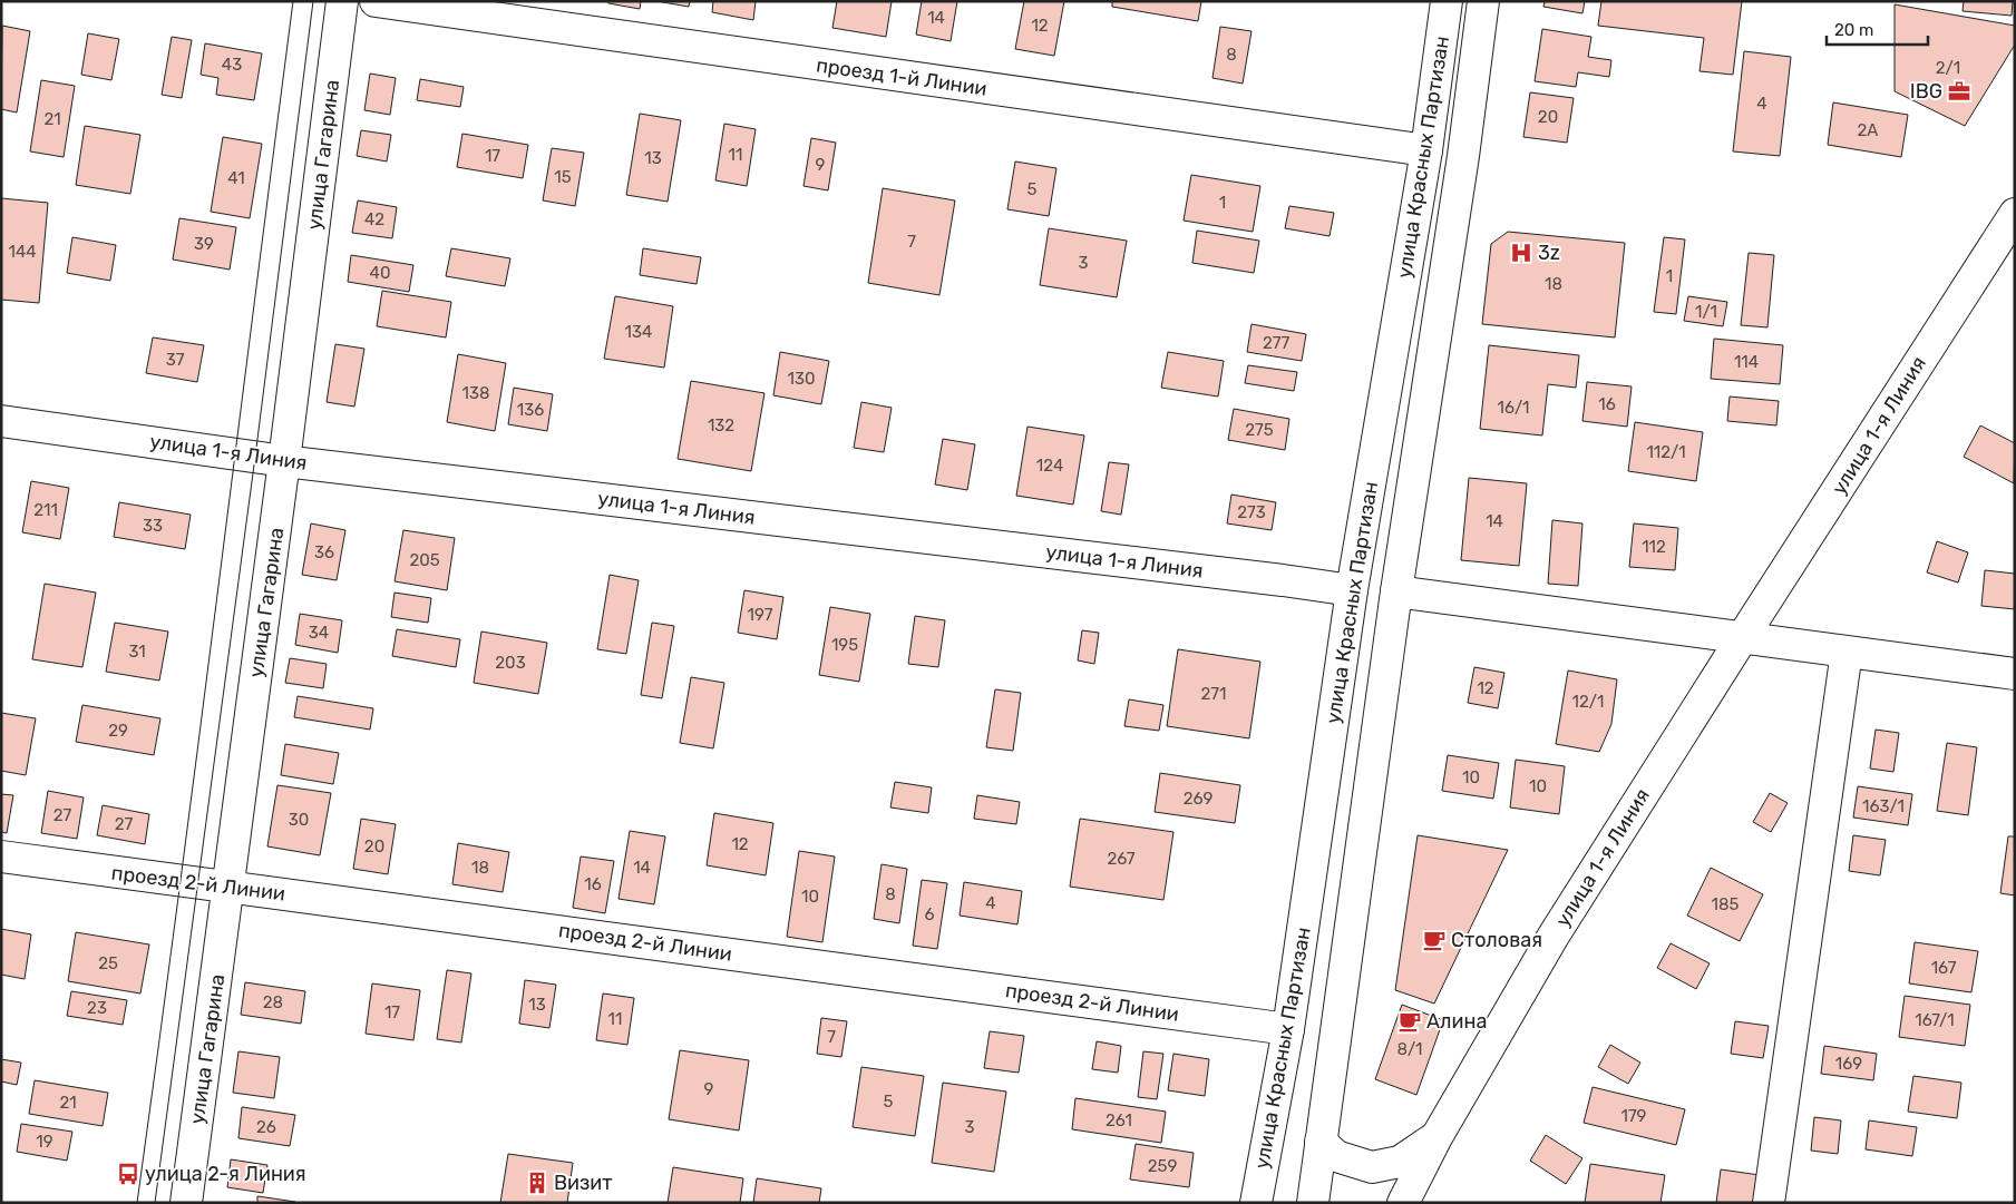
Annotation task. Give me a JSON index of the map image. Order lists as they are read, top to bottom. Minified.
{"streets":{"main road":["проезд 1-й Линии","улица Гагарина","улица Красных Партизан","улица 1-я Линия","проезд 2-й Линии"]},"crossings":[["проезд 1-й Линии","улица Красных Партизан"],["улица Гагарина","улица 1-я Линия"],["улица Гагарина","проезд 2-й Линии"],["улица Красных Партизан","улица 1-я Линия"],["улица Красных Партизан","проезд 2-й Линии"]],"places":{"office":["IBG"],"hospital":["3z"],"cafe":["Столовая","Алина"],"bus stop":["улица 2-я Линия"],"building":["Визит"]},"house_numbers":["14","12","8","43","2/1","4","20","21","2А","11","17","13","9","15","41","5","1","42","7","39","144","3","40","1","18","1/1","134","277","37","114","130","138","16","16/1","136","132","275","112/1","124","211","273","14","33","112","36","205","197","34","195","31","203","12","271","12/1","29","10","10","269","163/1","27","30","27","12","20","267","18","14","16","8","10","4","185","6","25","167","28","13","23","17","11","167/1","7","8/1","169","9","5","21","179","261","26","3","19","259"],"scale_bar":"20 m"}
